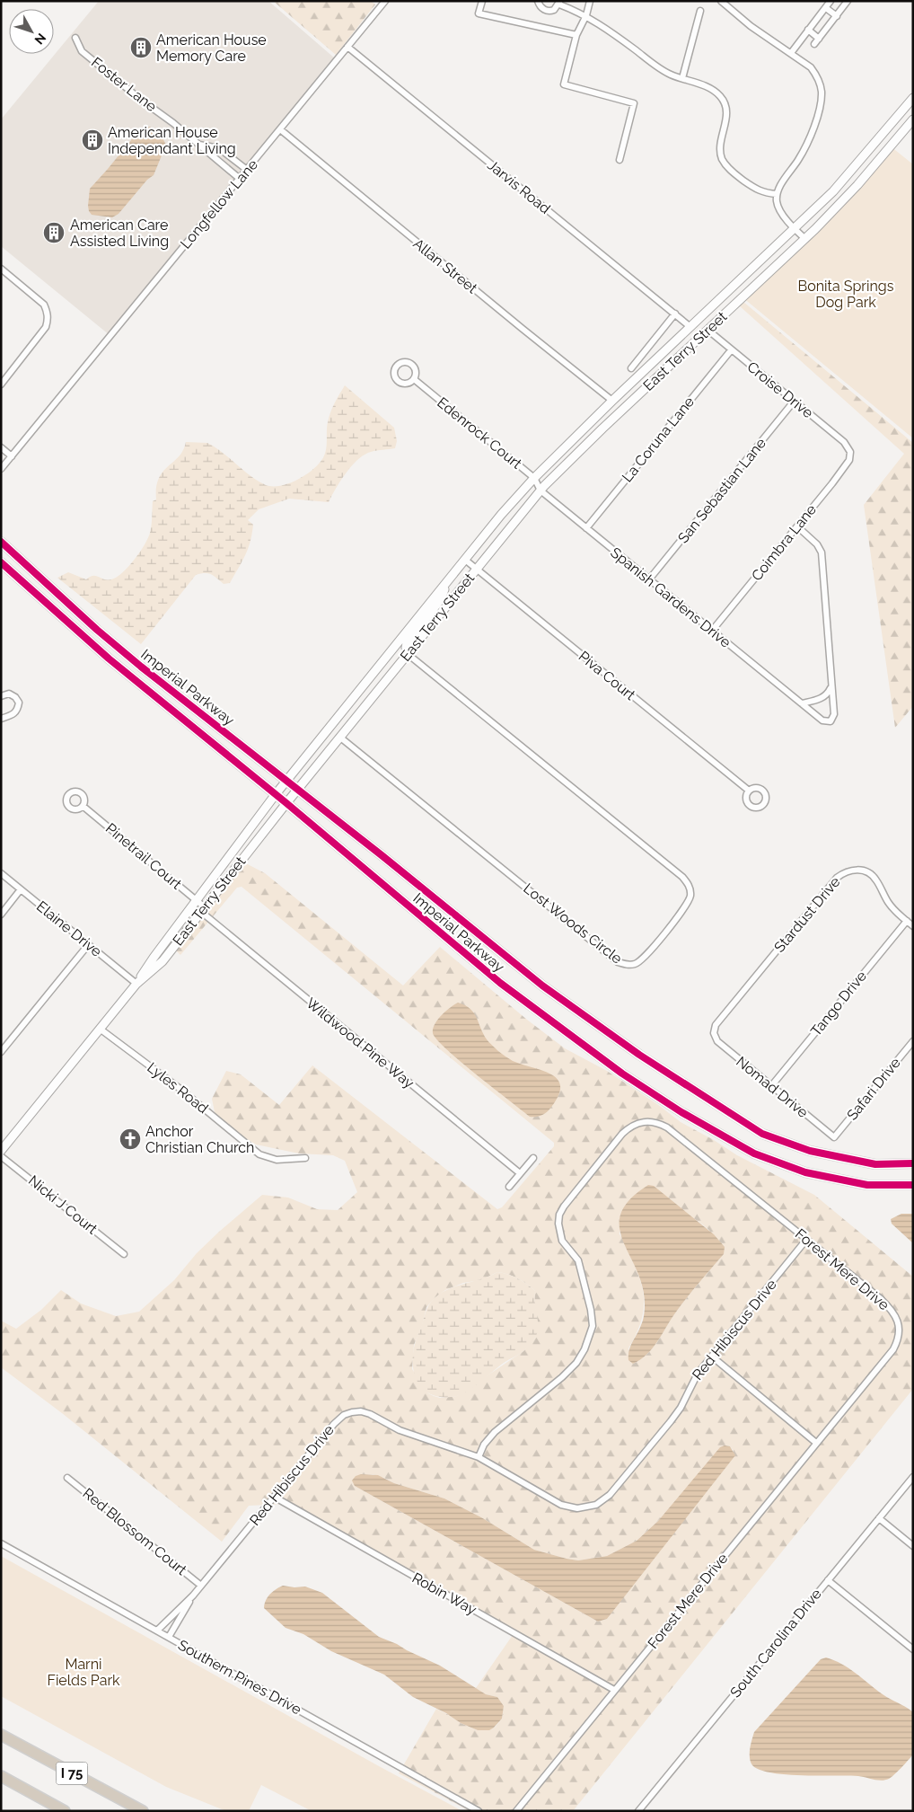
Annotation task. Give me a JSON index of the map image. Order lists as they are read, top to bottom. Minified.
{"streets":{"highway":["I 75"],"main road":["Imperial Parkway"],"street":["Foster Lane","Jarvis Road","Longfellow Lane","Allan Street","East Terry Street","Croise Drive","Edenrock Court","La Coruna Lane","San Sebastian Lane","Coimbra Lane","Spanish Gardens Drive","Piva Court","Pinetrail Court","Stardust Drive","Lost Woods Circle","Elaine Drive","Tango Drive","Wildwood Pine Way","Nomad Drive","Lyles Road","Safari Drive","Nicki J Court","Forest Mere Drive","Red Hibiscus Drive","Red Blossom Court","Robin Way","South Carolina Drive","Southern Pines Drive"]},"crossings":[["Foster Lane","Longfellow Lane"],["Jarvis Road","Longfellow Lane"],["Longfellow Lane","Allan Street"],["East Terry Street","Croise Drive"],["East Terry Street","Edenrock Court"],["East Terry Street","Spanish Gardens Drive"],["East Terry Street","Piva Court"],["East Terry Street","Imperial Parkway"],["East Terry Street","Pinetrail Court"],["East Terry Street","Lost Woods Circle"],["East Terry Street","Elaine Drive"],["East Terry Street","Wildwood Pine Way"],["East Terry Street","Lyles Road"],["Croise Drive","La Coruna Lane"],["Croise Drive","San Sebastian Lane"],["Croise Drive","Coimbra Lane"],["Edenrock Court","Spanish Gardens Drive"],["La Coruna Lane","Spanish Gardens Drive"],["San Sebastian Lane","Spanish Gardens Drive"],["Coimbra Lane","Spanish Gardens Drive"],["Pinetrail Court","Wildwood Pine Way"],["Stardust Drive","Tango Drive"],["Stardust Drive","Nomad Drive"],["Tango Drive","Nomad Drive"],["Nomad Drive","Safari Drive"],["Forest Mere Drive","Red Hibiscus Drive"],["Forest Mere Drive","Robin Way"],["Red Hibiscus Drive","Red Blossom Court"],["Red Hibiscus Drive","Robin Way"],["Red Hibiscus Drive","Southern Pines Drive"]],"parks":["Bonita Springs Dog Park","Marni Fields Park"],"places":{"building":["American House Memory Care","American House Independant Living","American Care Assisted Living"],"church":["Anchor Christian Church"]},"north":"bottom right"}
